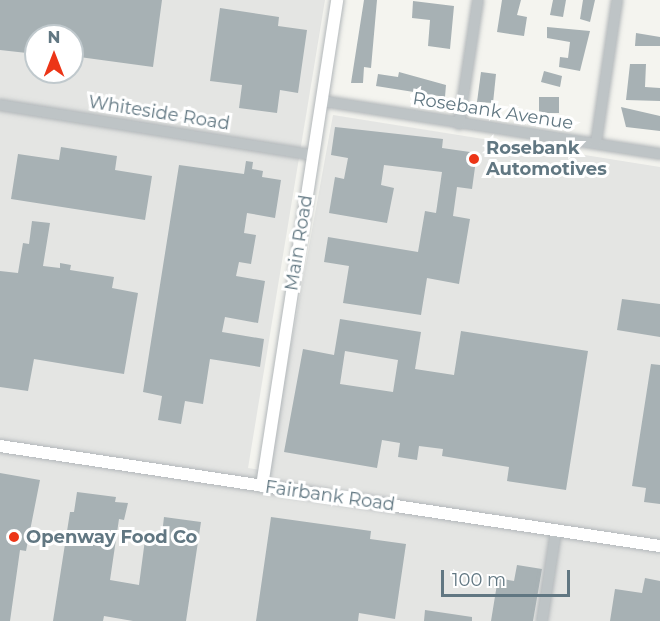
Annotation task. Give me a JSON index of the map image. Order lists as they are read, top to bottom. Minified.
{"streets":{"main road":["Main Road","Fairbank Road"],"street":["Rosebank Avenue","Whiteside Road"]},"crossings":[["Rosebank Avenue","Main Road"],["Whiteside Road","Main Road"],["Main Road","Fairbank Road"]],"places":["Rosebank Automotives","Openway Food Co"],"scale_bar":"100 m","north":"top"}
